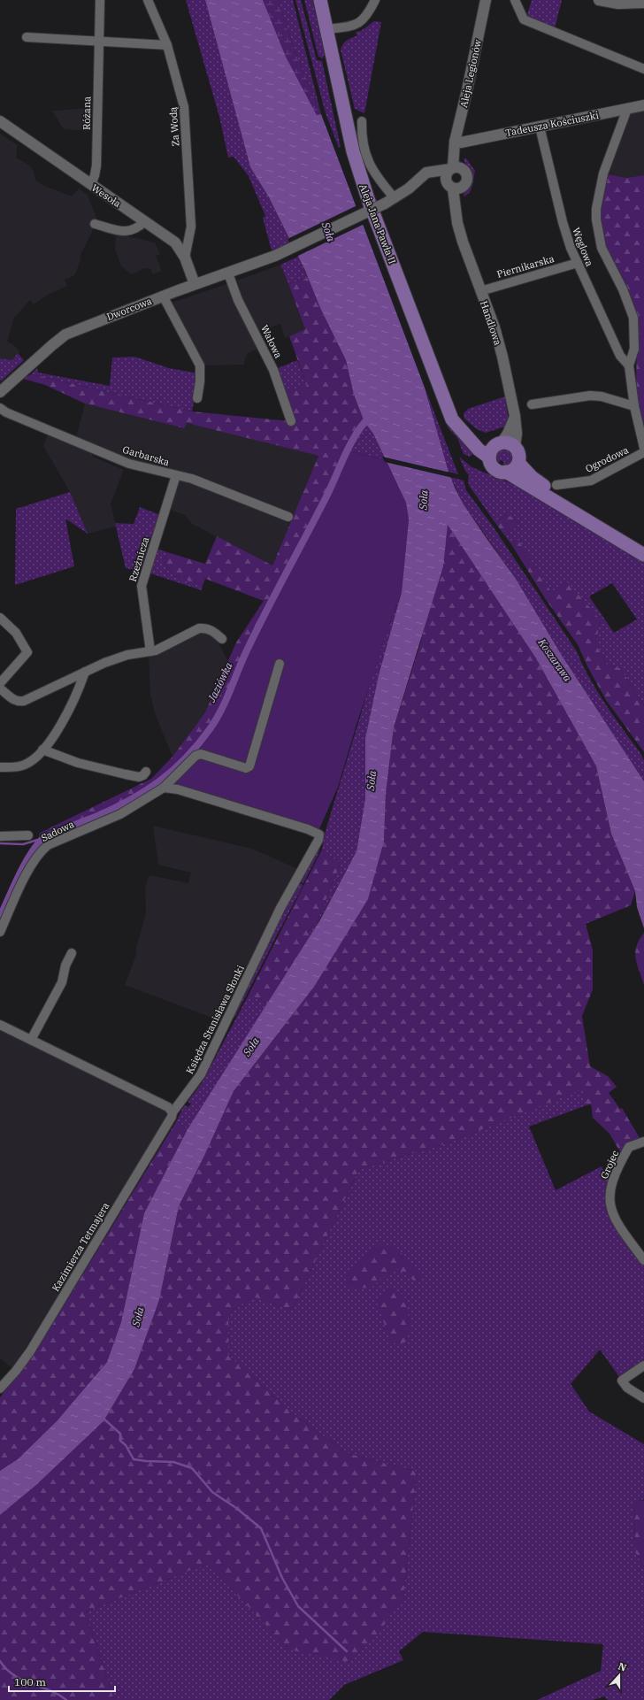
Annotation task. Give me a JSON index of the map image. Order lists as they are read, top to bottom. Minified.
{"streets":{"main road":["Aleja Jana Pawła II"],"street":["Aleja Legionów","Różana","Tadeusza Kościuszki","Za Wodą","Wesoła","Węglowa","Piernikarska","Dworcowa","Handlowa","Wałowa","Garbarska","Ogrodowa","Rzeźnicza","Sadowa","Księdza Stanisława Słonki","Grojec","Kazimierza Tetmajera"]},"crossings":[["Aleja Legionów","Tadeusza Kościuszki"],["Aleja Legionów","Handlowa"],["Różana","Wesoła"],["Tadeusza Kościuszki","Węglowa"],["Za Wodą","Wesoła"],["Wesoła","Dworcowa"],["Aleja Jana Pawła II","Handlowa"],["Węglowa","Piernikarska"],["Piernikarska","Handlowa"],["Dworcowa","Wałowa"],["Garbarska","Rzeźnicza"],["Sadowa","Księdza Stanisława Słonki"],["Księdza Stanisława Słonki","Kazimierza Tetmajera"]],"water":["Soła","Koszarawa","Jaziówka"],"scale_bar":"100 m","north":"top"}
